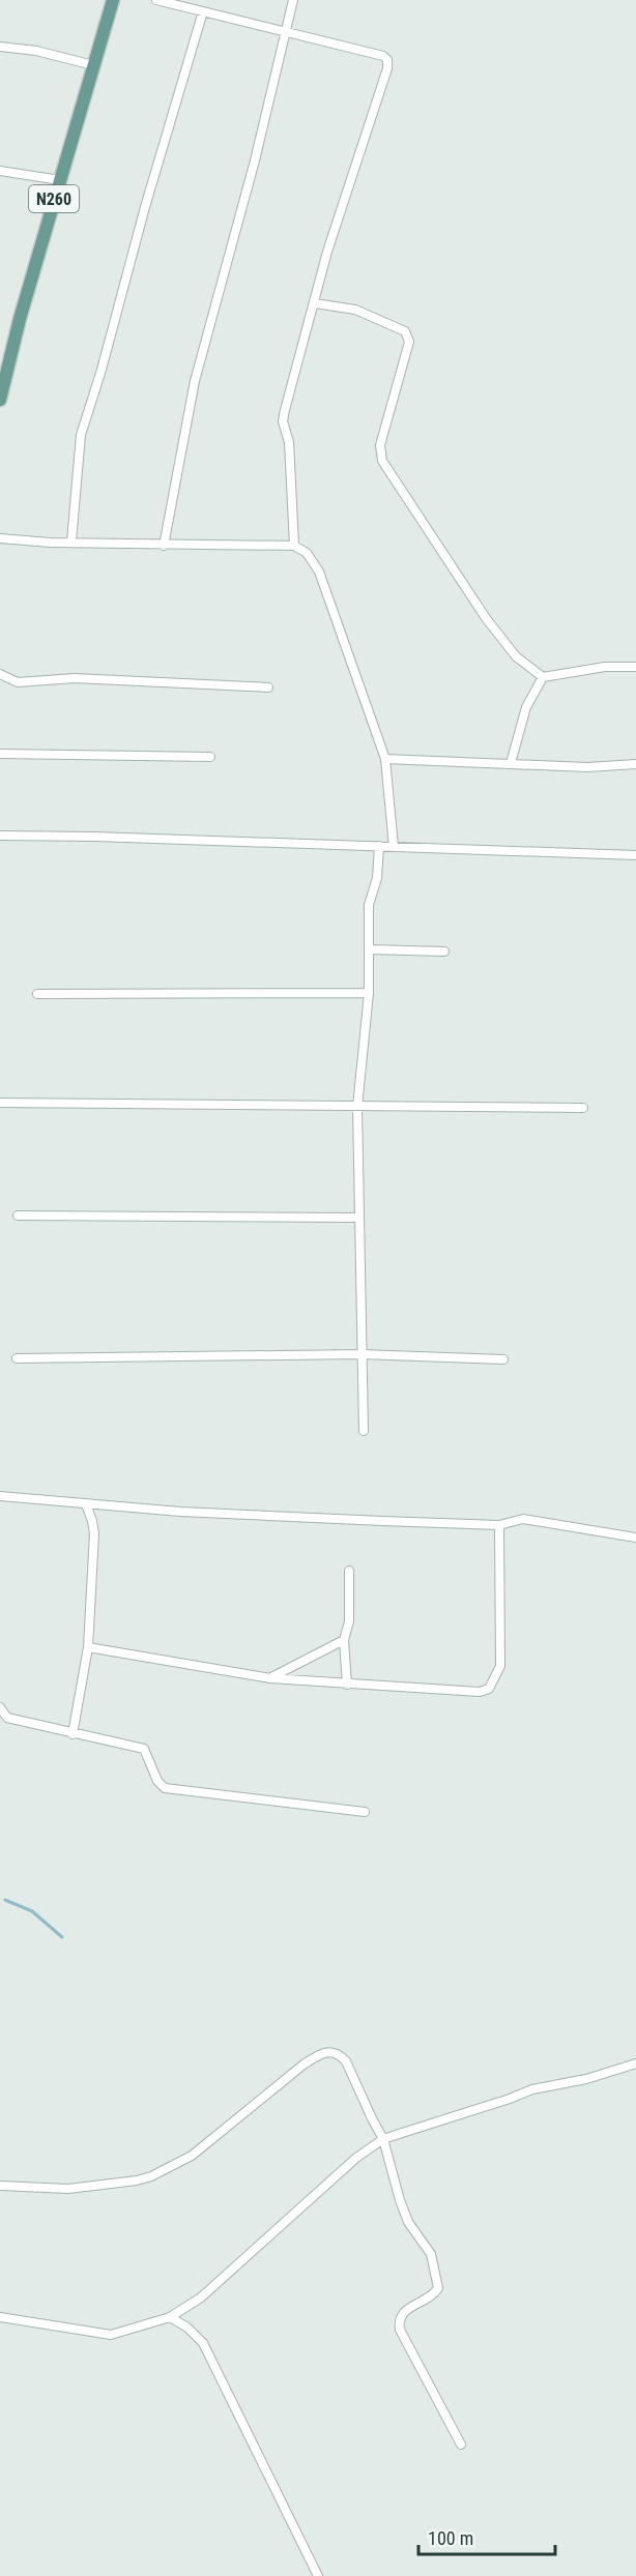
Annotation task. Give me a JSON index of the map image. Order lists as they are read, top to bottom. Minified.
{"streets":{"main road":["N260"]},"scale_bar":"100 m"}
